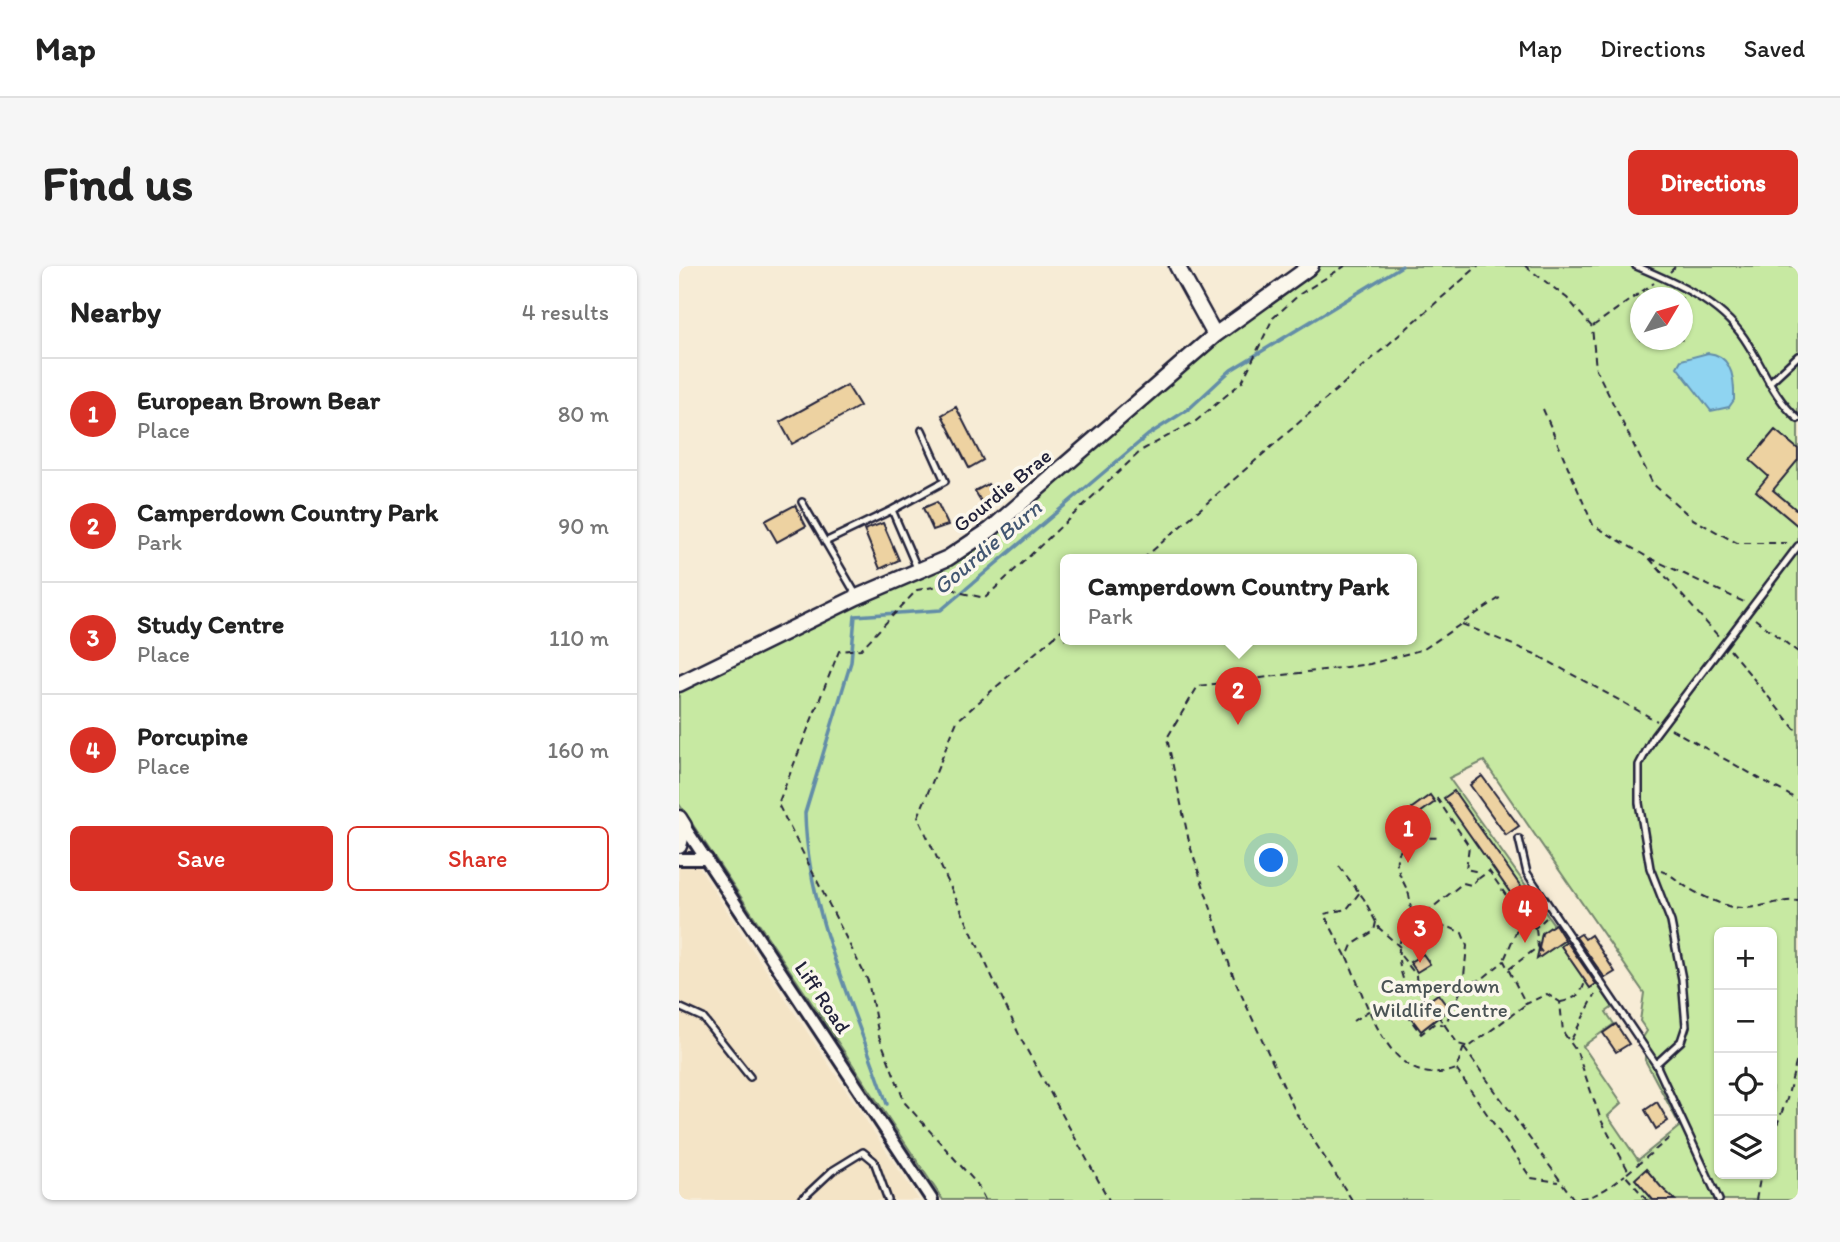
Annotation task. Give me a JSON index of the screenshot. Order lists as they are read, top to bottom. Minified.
{"streets":{"street":["Gourdie Brae","Liff Road"]},"water":["Gourdie Burn"],"parks":["Camperdown Wildlife Centre"],"north":"top right","page":{"header":"Map","nav":["Map","Directions","Saved"],"buttons":["Directions",["Save","Share"]],"title":"Find us","heading":["Nearby","4 results"],"list":[{"mark":"1","name":"European Brown Bear","note":"Place","value":"80 m"},{"mark":"2","name":"Camperdown Country Park","note":"Park","value":"90 m"},{"mark":"3","name":"Study Centre","note":"Place","value":"110 m"},{"mark":"4","name":"Porcupine","note":"Place","value":"160 m"}],"popup":["Camperdown Country Park","Park"],"pins":["2","1","4","3"],"map_buttons":["+","−"]}}
